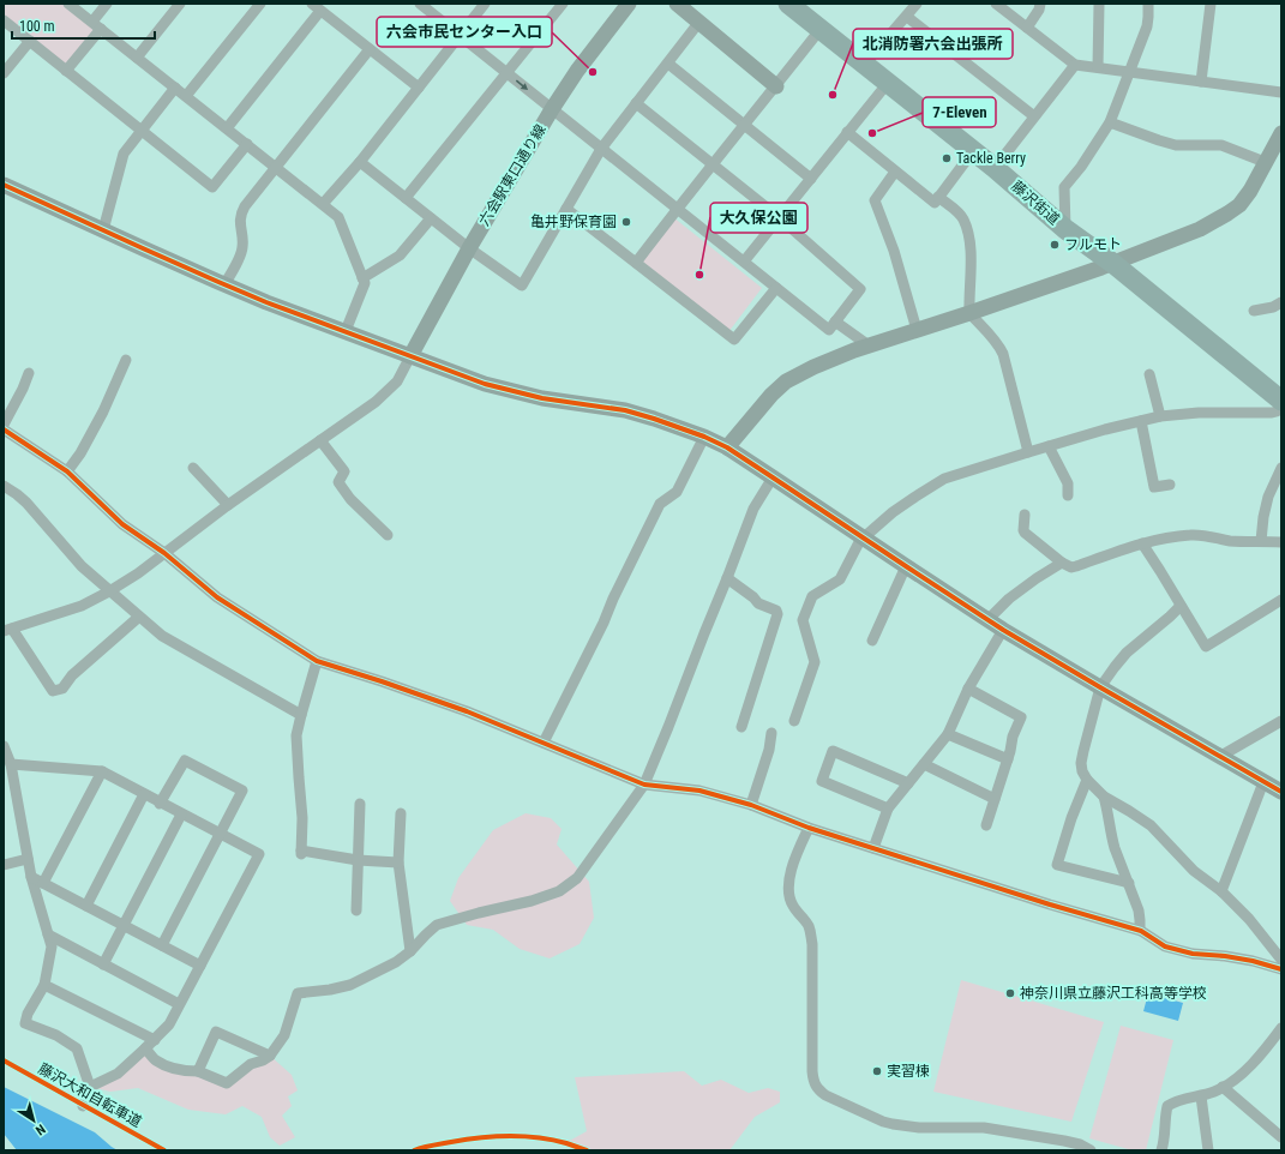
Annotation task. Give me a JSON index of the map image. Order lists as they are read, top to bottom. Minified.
{"streets":{"highway":["藤沢街道"],"street":["六会駅東口通り線"],"cycle path":["藤沢大和自転車道"]},"places":["六会市民センター入口","北消防署六会出張所","7-Eleven","Tackle Berry","亀井野保育園","フルモト","大久保公園","神奈川県立藤沢工科高等学校","実習棟"],"scale_bar":"100 m","north":"bottom right"}
